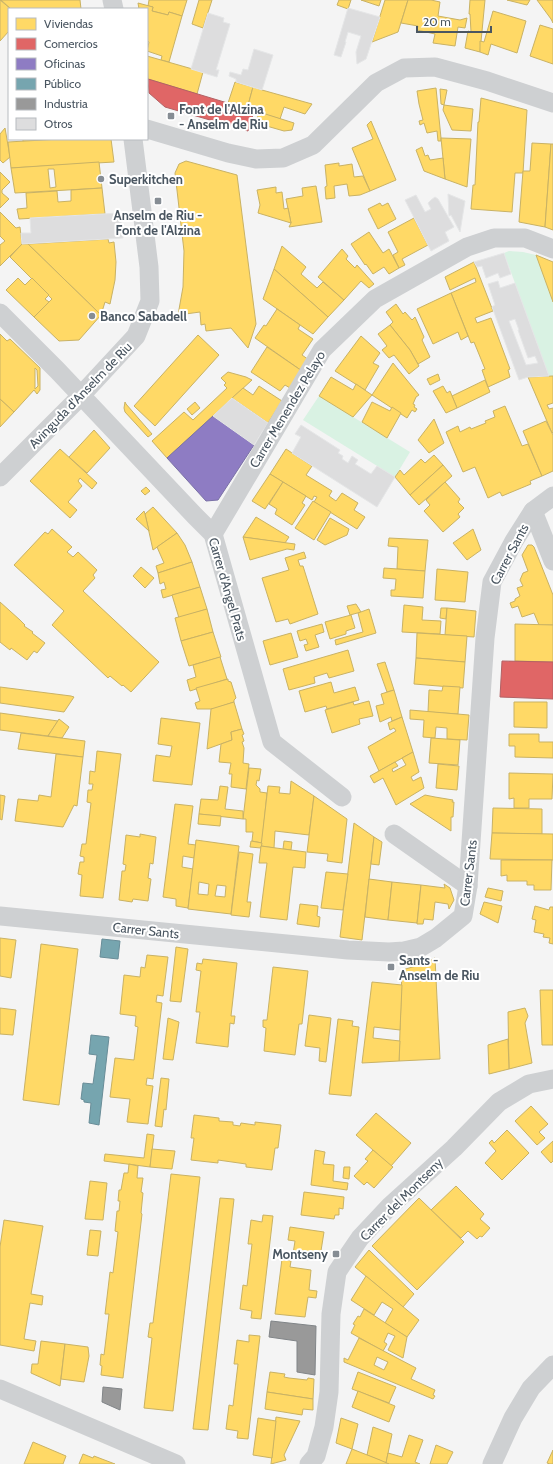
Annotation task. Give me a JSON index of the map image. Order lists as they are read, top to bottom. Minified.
{"streets":{"street":["Avinguda d'Anselm de Riu","Carrer Menendez Pelayo","Carrer Sants","Carrer d'Angel Prats","Carrer del Montseny"]},"crossings":[["Avinguda d'Anselm de Riu","Carrer d'Angel Prats"],["Carrer Menendez Pelayo","Carrer d'Angel Prats"]],"places":{"transit":["Font de l'Alzina - Anselm de Riu","Anselm de Riu - Font de l'Alzina","Sants - Anselm de Riu","Montseny"],"other":["Superkitchen","Banco Sabadell"]},"legend":["Viviendas","Comercios","Oficinas","Público","Industria","Otros"],"scale_bar":"20 m"}
